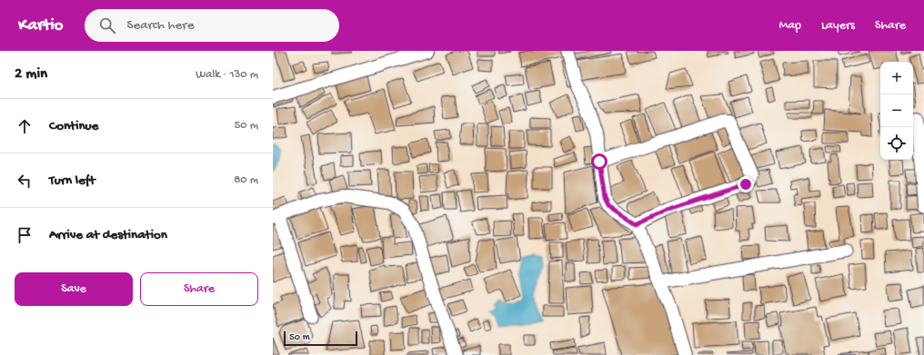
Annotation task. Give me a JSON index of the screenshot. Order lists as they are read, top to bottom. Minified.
{"scale_bar":"50 m","page":{"header":"Kartio","search":"Search here","nav":["Map","Layers","Share"],"heading":["2 min","Walk · 130 m"],"map_buttons":["+","−"],"list":[["Continue","50 m"],["Turn left","80 m"],"Arrive at destination"],"buttons":["Save","Share"],"scale":"50 m"}}
